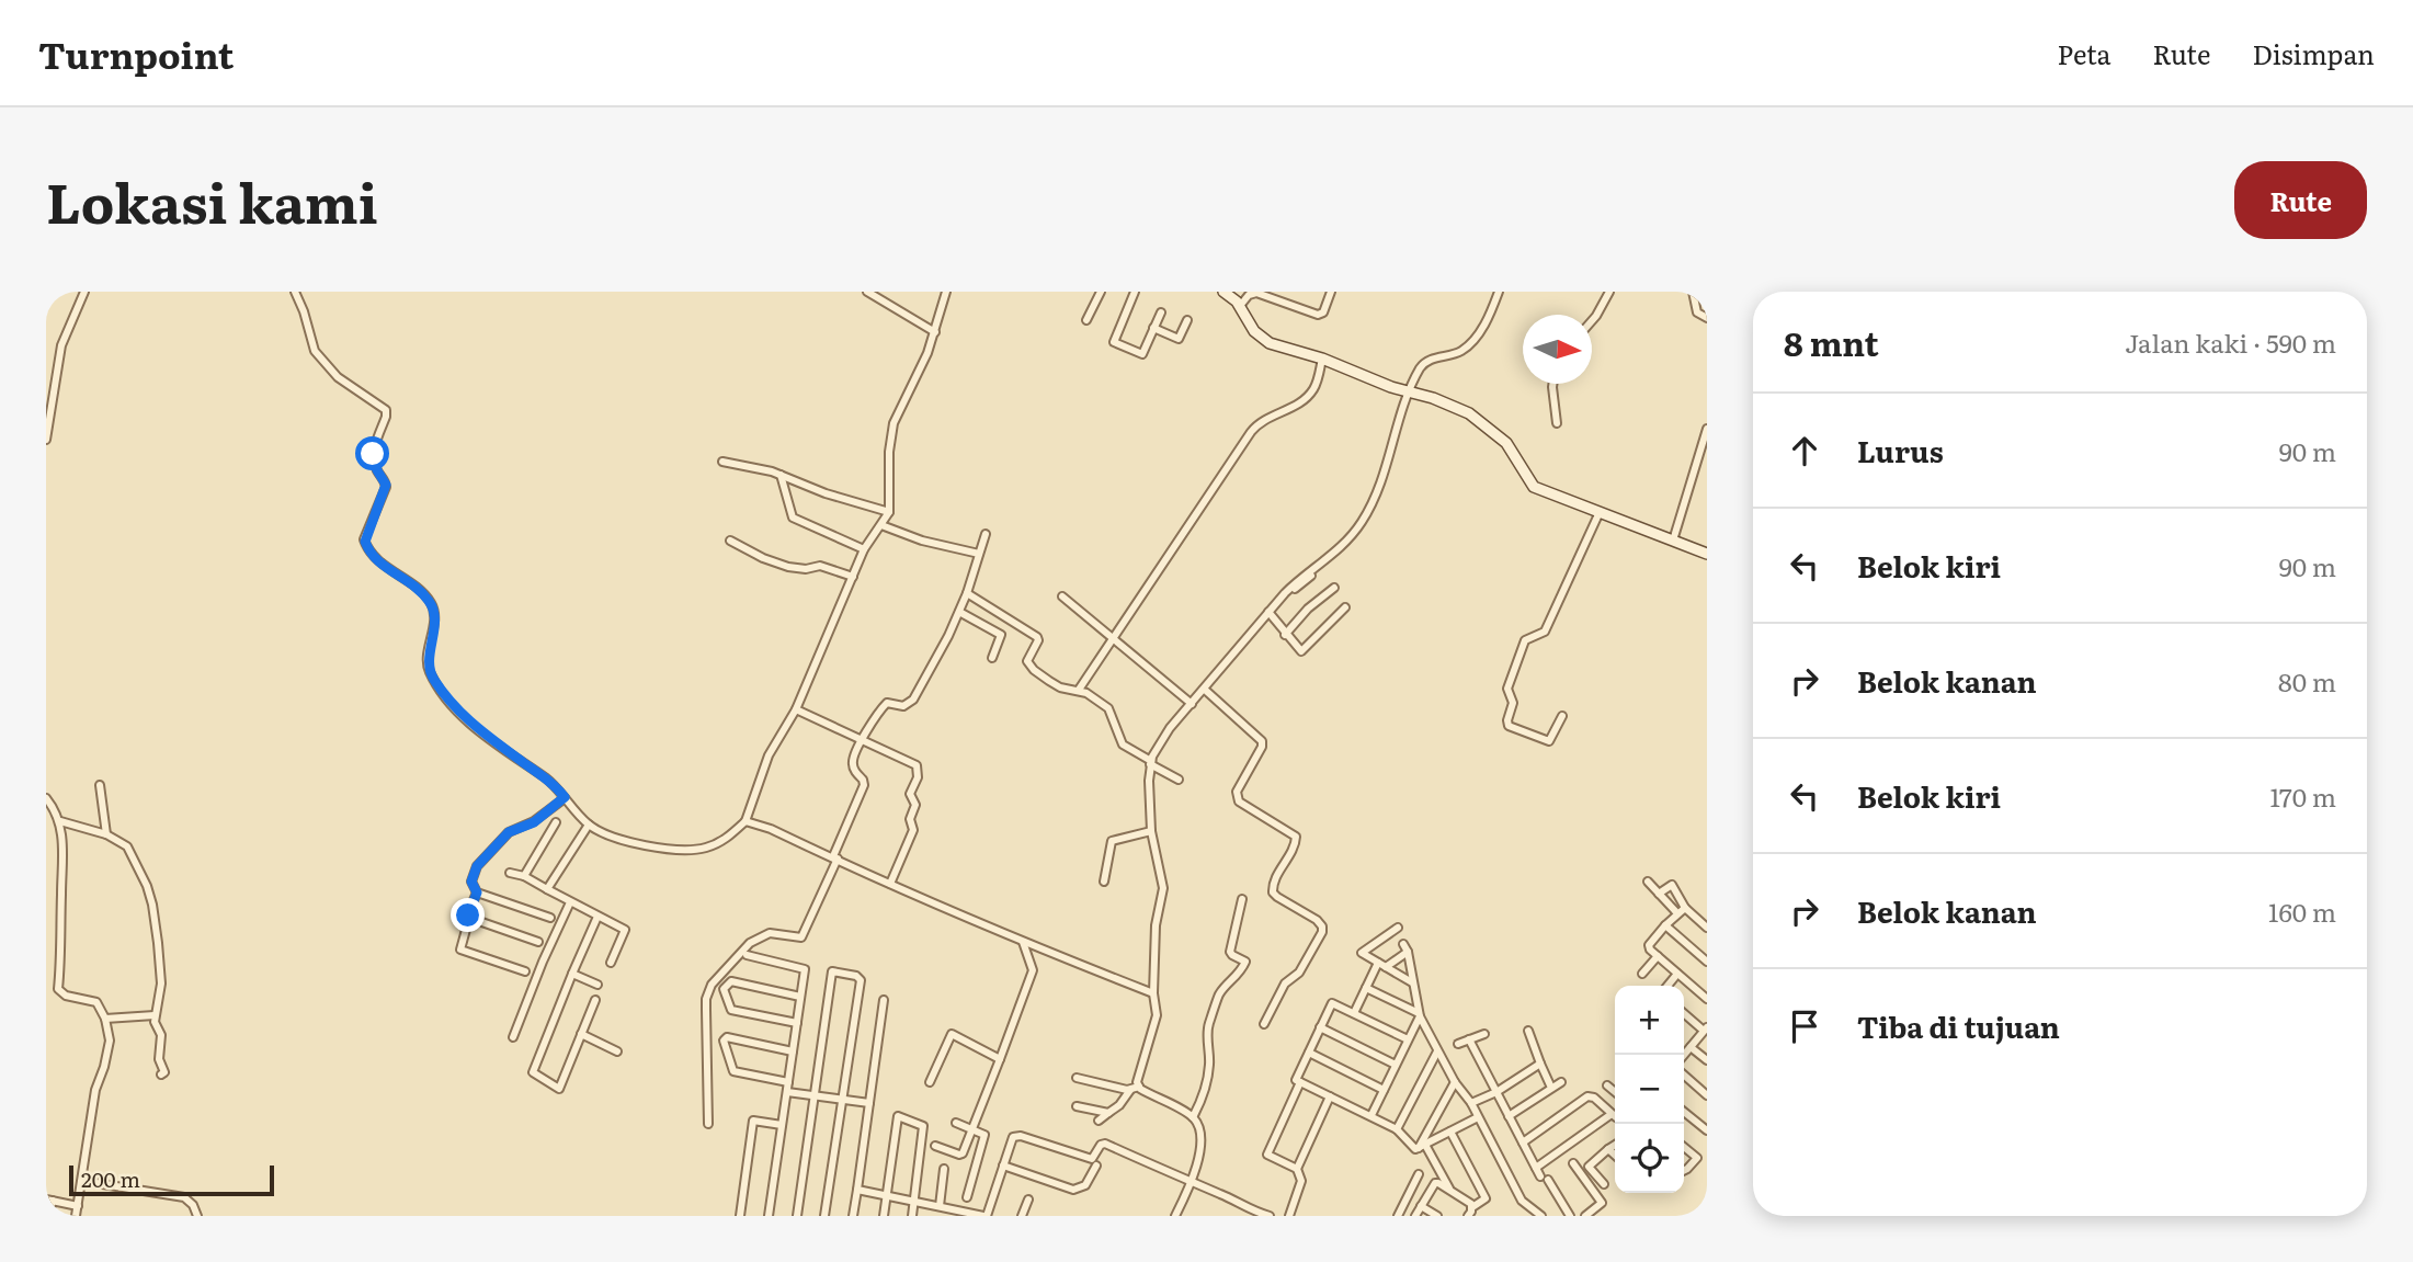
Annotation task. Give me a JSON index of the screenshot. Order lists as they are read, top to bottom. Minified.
{"scale_bar":"200 m","north":"right","page":{"header":"Turnpoint","nav":["Peta","Rute","Disimpan"],"title":"Lokasi kami","buttons":"Rute","heading":["8 mnt","Jalan kaki · 590 m"],"list":[["Lurus","90 m"],["Belok kiri","90 m"],["Belok kanan","80 m"],["Belok kiri","170 m"],["Belok kanan","160 m"],"Tiba di tujuan"],"map_buttons":["+","−"],"scale":"200 m"}}
